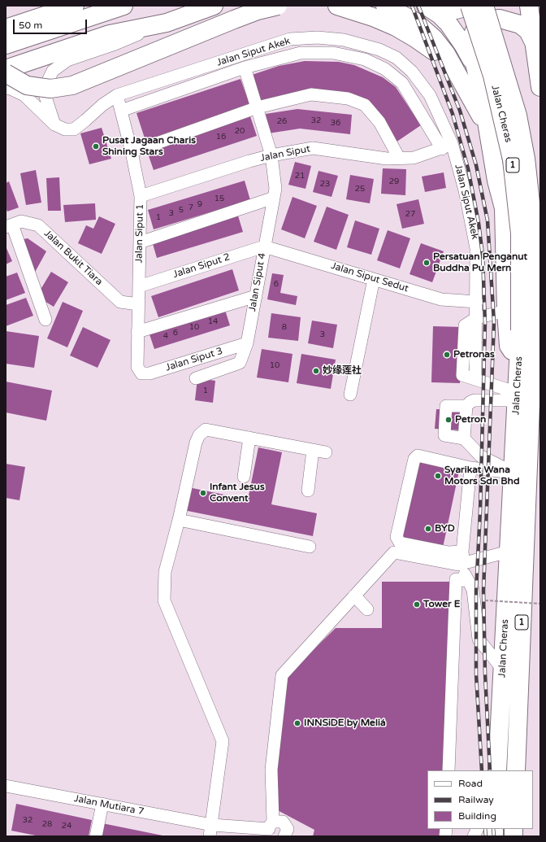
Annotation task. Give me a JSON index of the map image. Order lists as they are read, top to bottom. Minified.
{"streets":{"highway":["Jalan Cheras","1"],"street":["Jalan Siput Akek","Jalan Siput","Jalan Siput 1","Jalan Bukit Tiara","Jalan Siput 2","Jalan Siput Sedut","Jalan Siput 4","Jalan Siput 3","Jalan Mutiara 7"]},"crossings":[["Jalan Siput Akek","Jalan Cheras"],["Jalan Siput Akek","Jalan Siput"],["Jalan Siput Akek","Jalan Siput 1"],["Jalan Siput Akek","Jalan Siput Sedut"],["Jalan Siput","Jalan Siput 1"],["Jalan Siput","Jalan Siput 4"],["Jalan Siput 1","Jalan Bukit Tiara"],["Jalan Siput 1","Jalan Siput 2"],["Jalan Siput 1","Jalan Siput 3"],["Jalan Siput 2","Jalan Siput Sedut"],["Jalan Siput 2","Jalan Siput 4"],["Jalan Siput Sedut","Jalan Siput 4"],["Jalan Siput 4","Jalan Siput 3"]],"places":["Pusat Jagaan Charis Shining Stars","Persatuan Penganut Buddha Pu Mern","Petronas","妙缘莲社","Petron","Syarikat Wana Motors Sdn Bhd","Infant Jesus Convent","BYD","Tower E","INNSiDE by Meliá"],"house_numbers":["32","26","36","20","16","21","29","23","25","15","9","7","5","3","27","1","6","14","10","8","6","3","4","10","1","32","28","24"],"legend":["Road","Railway","Building"],"scale_bar":"50 m"}
